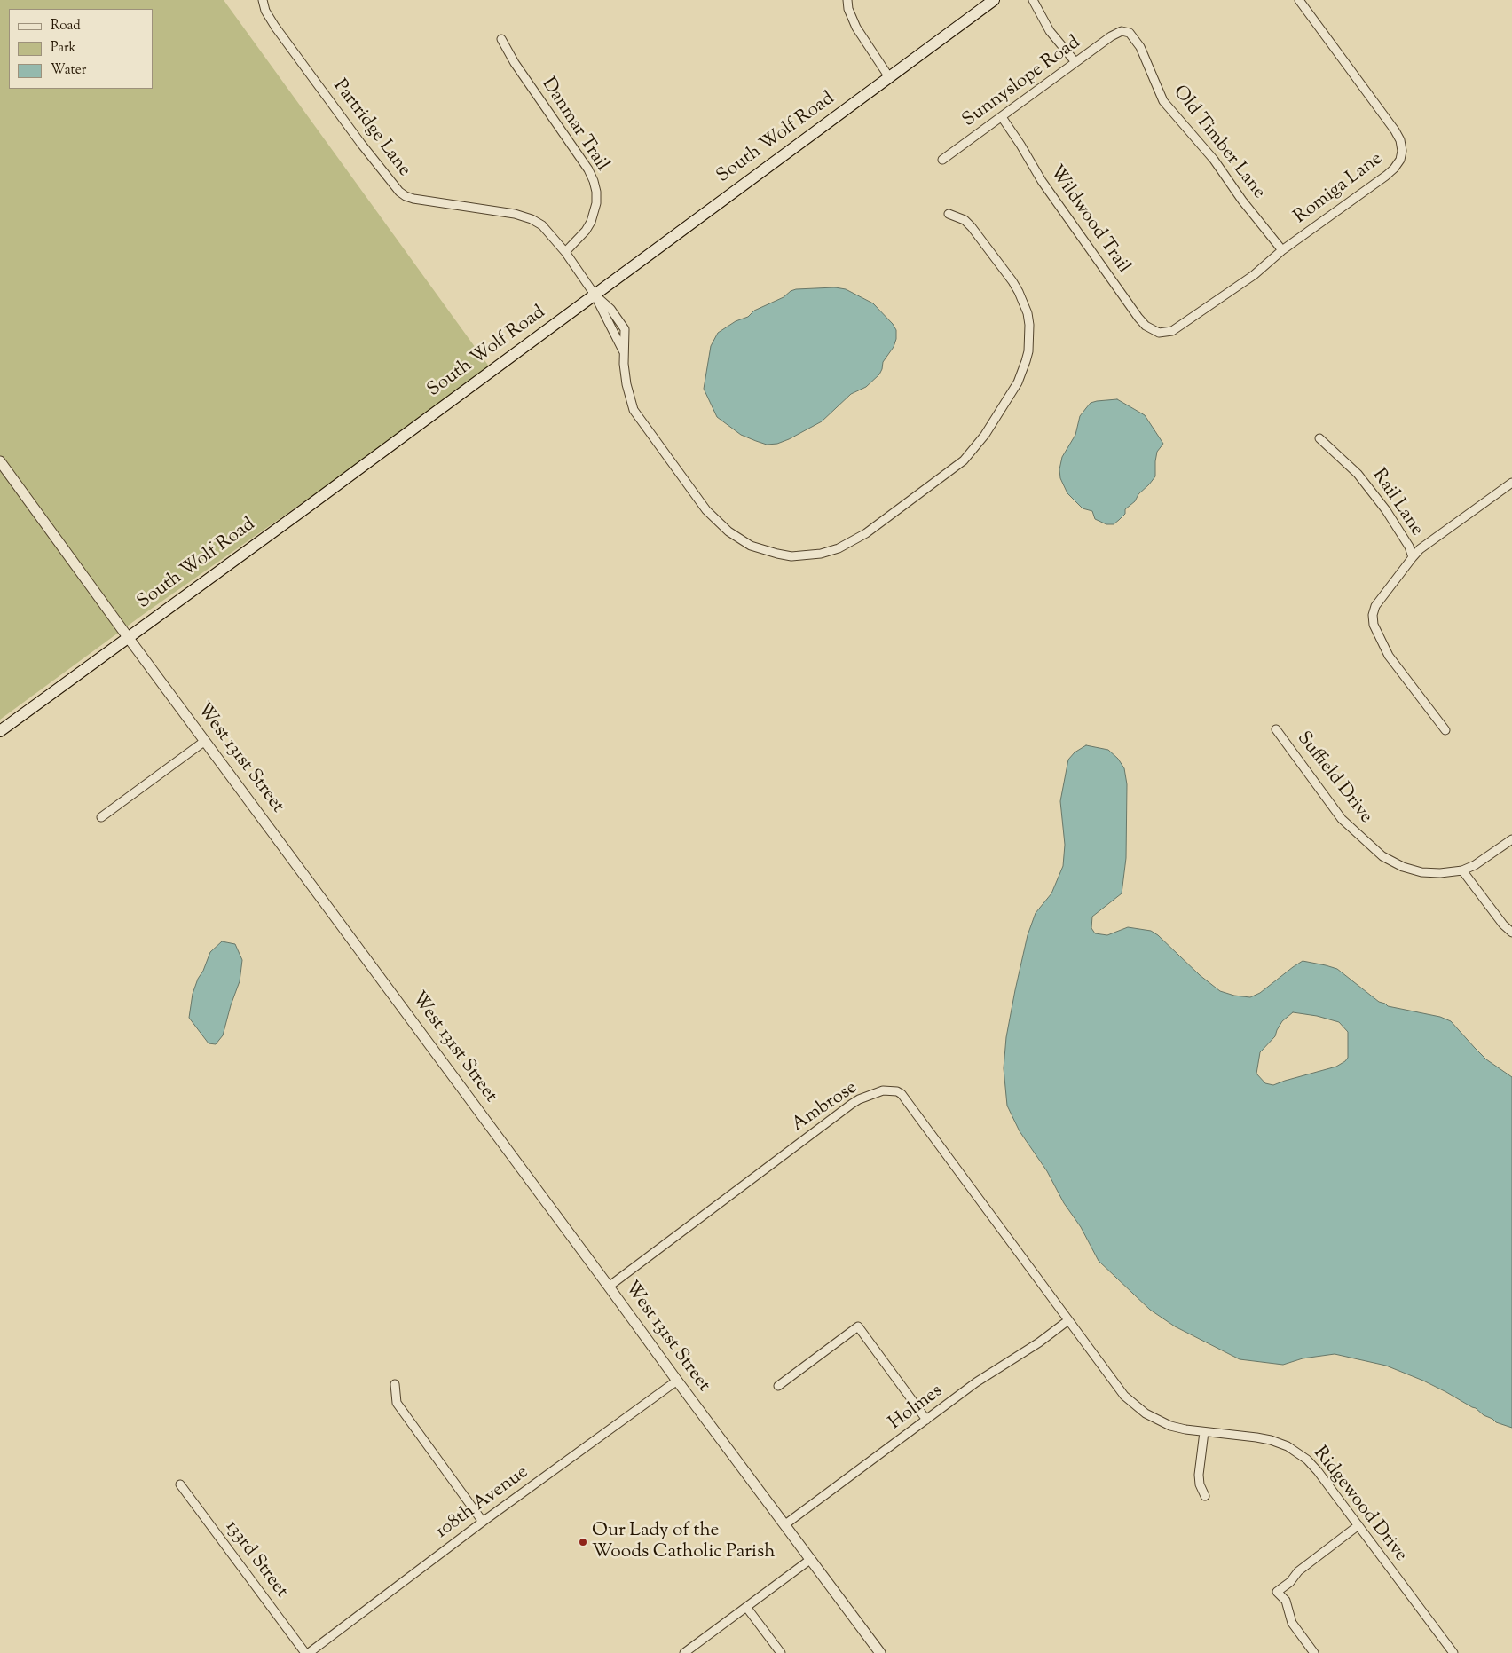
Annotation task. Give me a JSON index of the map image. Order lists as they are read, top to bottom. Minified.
{"streets":{"main road":["South Wolf Road"],"street":["Sunnyslope Road","Danmar Trail","Partridge Lane","Old Timber Lane","Romiga Lane","Wildwood Trail","Rail Lane","West 131st Street","Suffield Drive","Ambrose","Holmes","108th Avenue","Ridgewood Drive","133rd Street"]},"crossings":[["Sunnyslope Road","Old Timber Lane"],["Sunnyslope Road","Wildwood Trail"],["Danmar Trail","Partridge Lane"],["Partridge Lane","South Wolf Road"],["South Wolf Road","West 131st Street"],["Old Timber Lane","Romiga Lane"],["Romiga Lane","Wildwood Trail"],["West 131st Street","Ambrose"],["West 131st Street","Holmes"],["West 131st Street","108th Avenue"],["Ambrose","Holmes"],["Ambrose","Ridgewood Drive"],["Holmes","Ridgewood Drive"]],"places":["Our Lady of the Woods Catholic Parish"],"legend":["Road","Park","Water"]}
